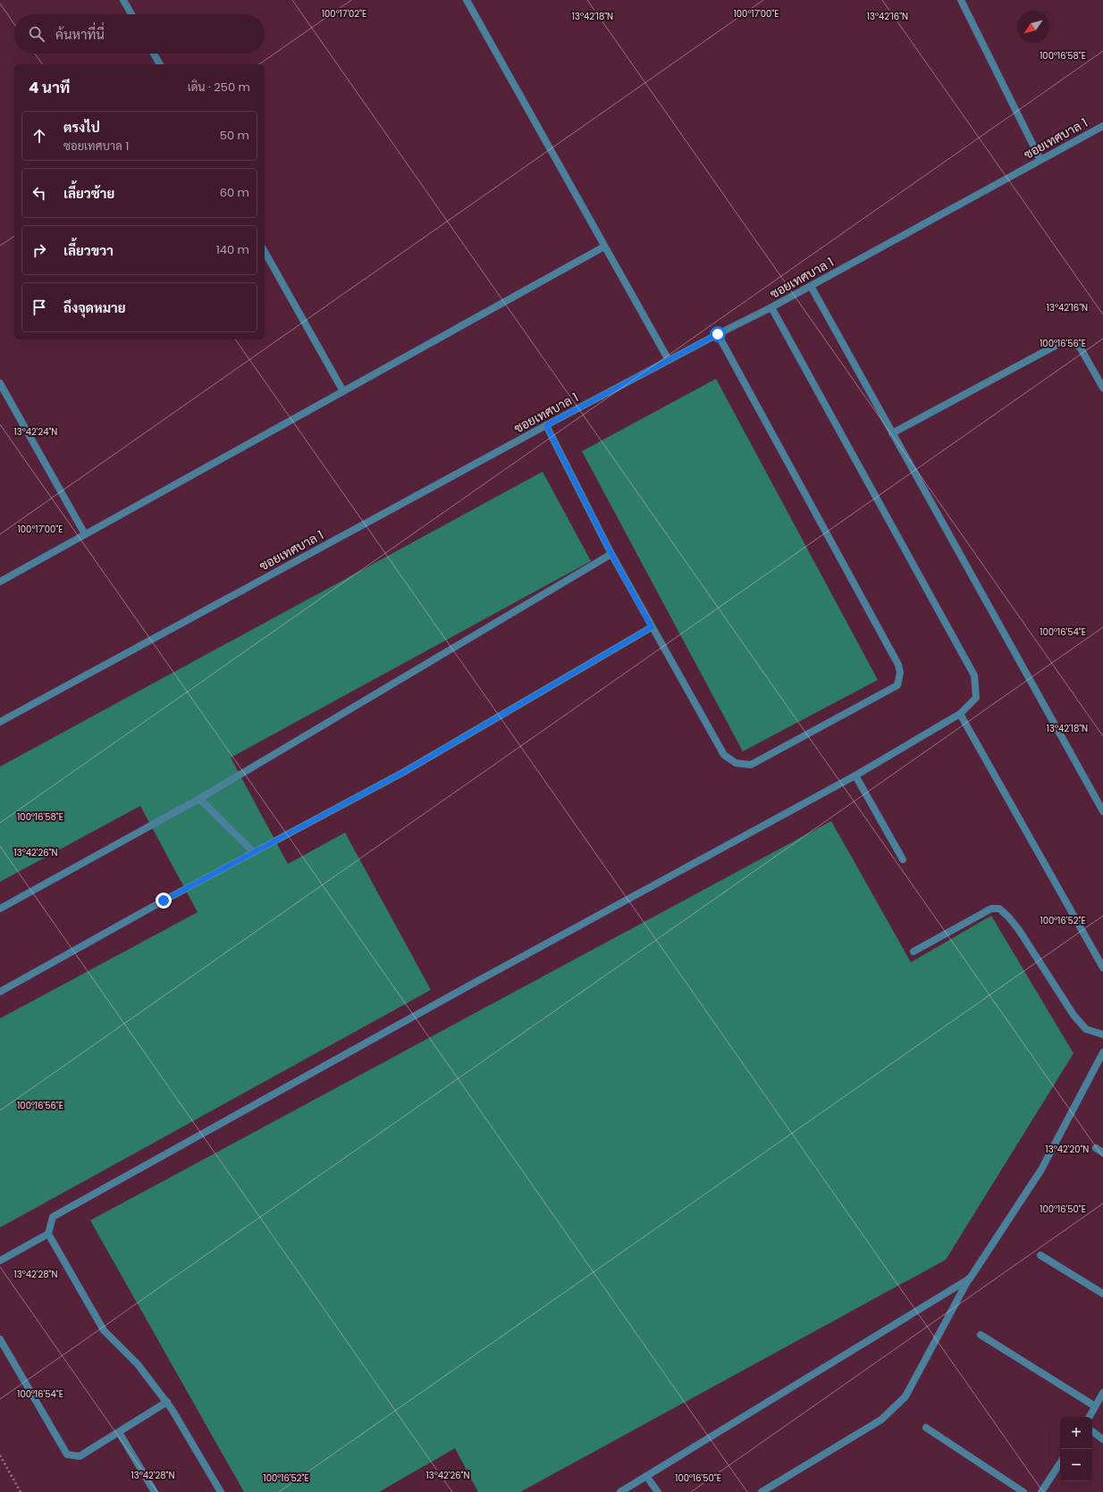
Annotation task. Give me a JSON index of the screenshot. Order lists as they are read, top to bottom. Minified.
{"streets":{"street":["ซอยเทศบาล 1"]},"north":"bottom left","page":{"search":"ค้นหาที่นี่","heading":["4 นาที","เดิน · 250 m"],"list":[["ตรงไป","ซอยเทศบาล 1","50 m"],["เลี้ยวซ้าย","60 m"],["เลี้ยวขวา","140 m"],"ถึงจุดหมาย"],"map_buttons":["+","−"]},"coordinates":["100°17'00\"E","100°17'02\"E","13°42'16\"N","13°42'18\"N","100°16'58\"E","100°16'56\"E","13°42'24\"N","100°16'54\"E","13°42'26\"N","100°16'52\"E","13°42'20\"N","100°16'50\"E","13°42'28\"N"]}
